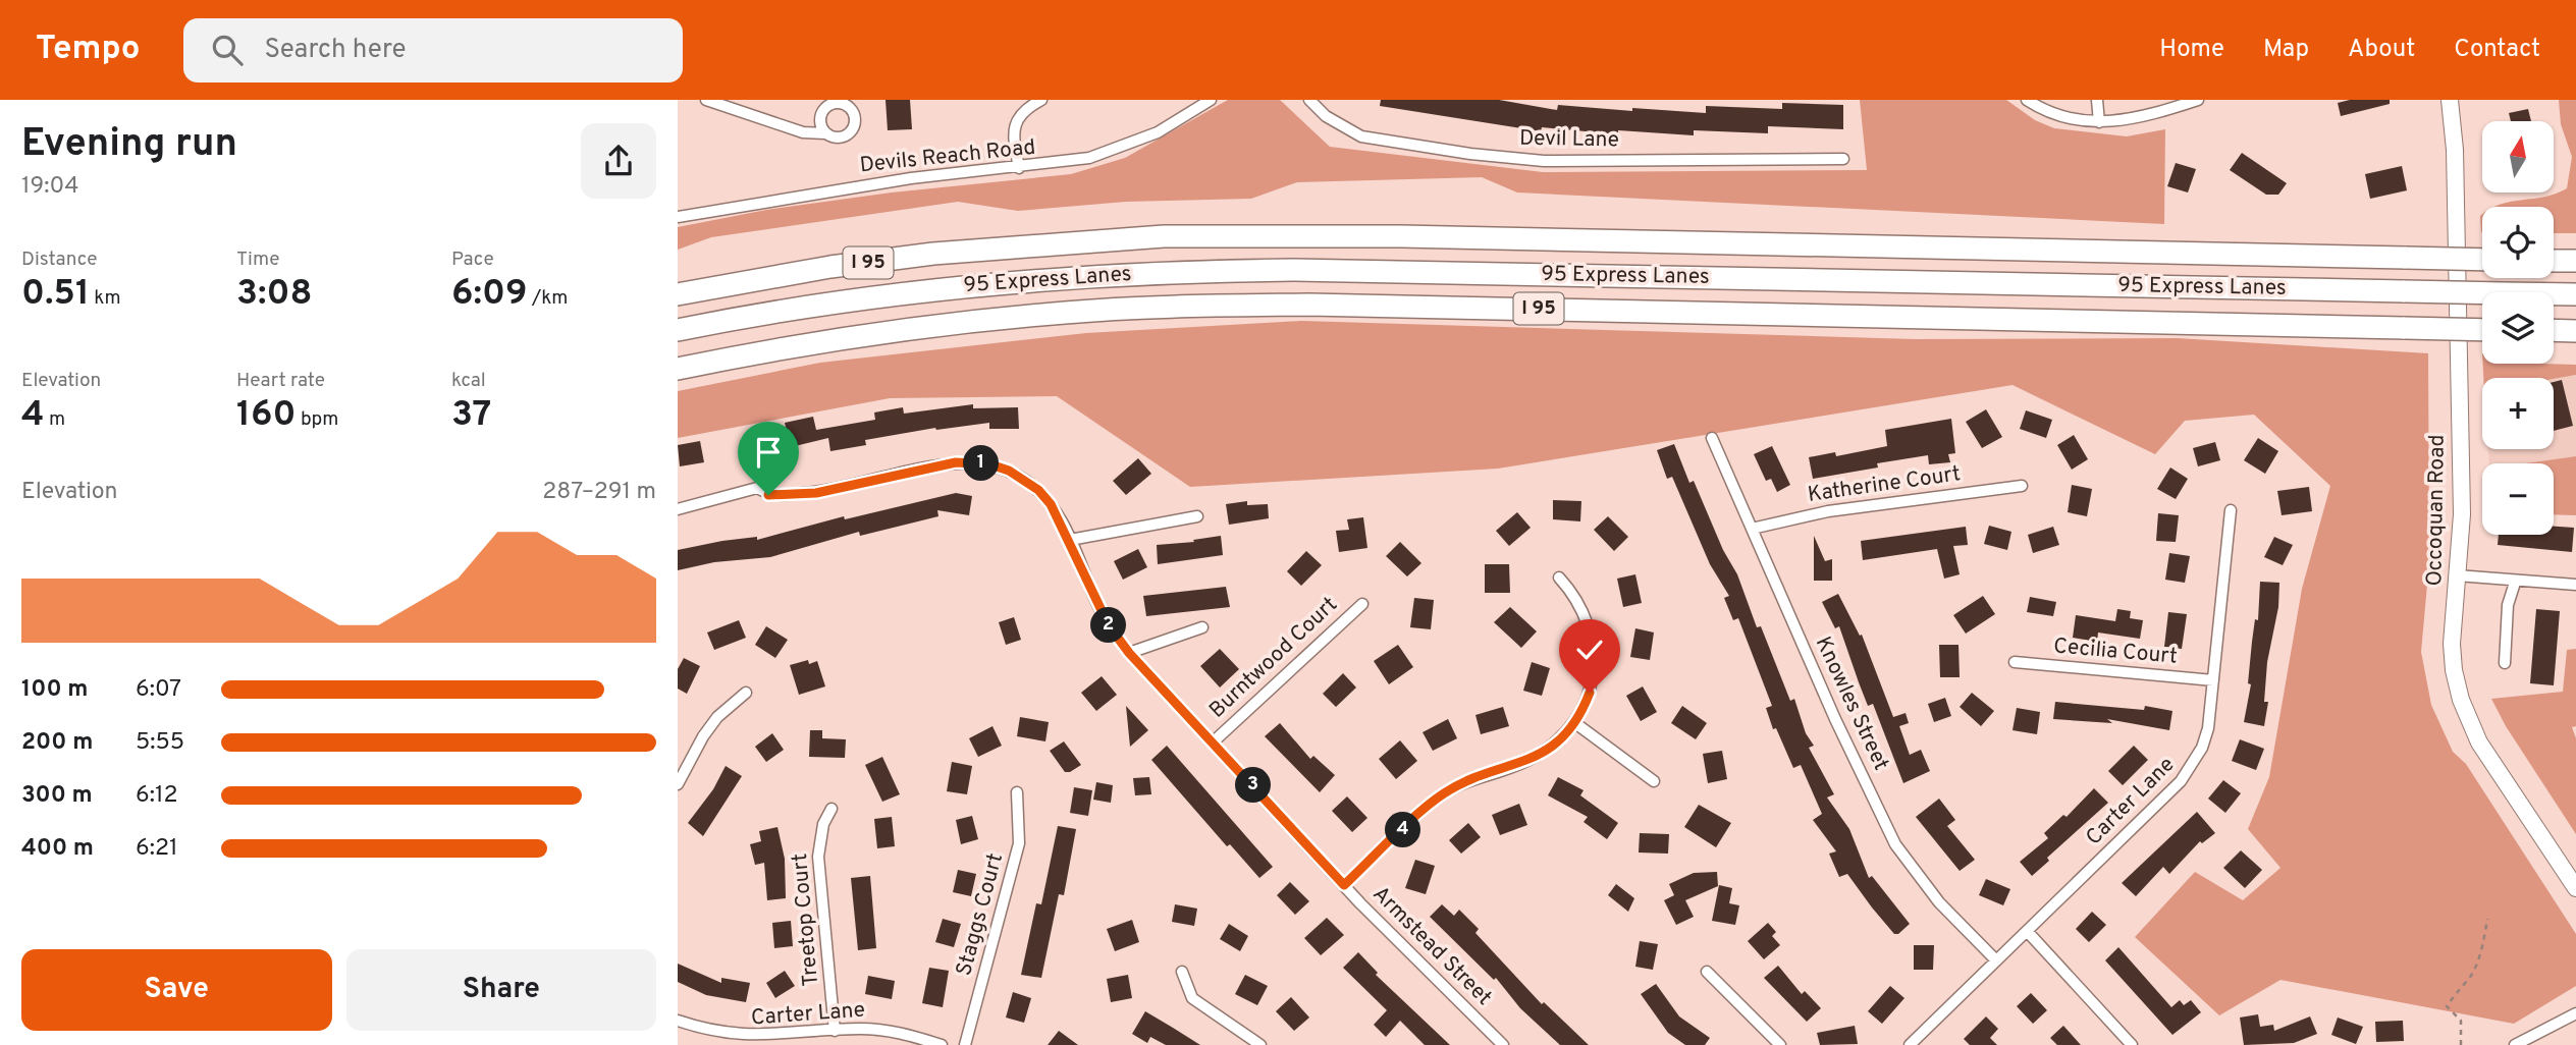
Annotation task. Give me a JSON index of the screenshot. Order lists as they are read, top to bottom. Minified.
{"streets":{"highway":["I 95","95 Express Lanes"],"main road":["Occoquan Road"],"street":["Devil Lane","Devils Reach Road","Katherine Court","Cecilia Court","Burntwood Court","Knowles Street","Carter Lane","Staggs Court","Treetop Court","Armstead Street"]},"crossings":[["Katherine Court","Knowles Street"],["Cecilia Court","Carter Lane"],["Burntwood Court","Armstead Street"],["Knowles Street","Carter Lane"],["Carter Lane","Treetop Court"]],"north":"top","page":{"header":"Tempo","search":"Search here","nav":["Home","Map","About","Contact"],"heading":["Evening run","19:04"],"map_buttons":["+","−"],"stats":[["Distance","0.51 km"],["Time","3:08"],["Pace","6:09 /km"],["Elevation","4 m"],["Heart rate","160 bpm"],["kcal","37"]],"pins":["1","2","3","4"],"chart":["Elevation","287–291 m"],"list":[{"name":"100 m","note":"6:07"},{"name":"200 m","note":"5:55"},{"name":"300 m","note":"6:12"},{"name":"400 m","note":"6:21"}],"buttons":["Save","Share"]}}
